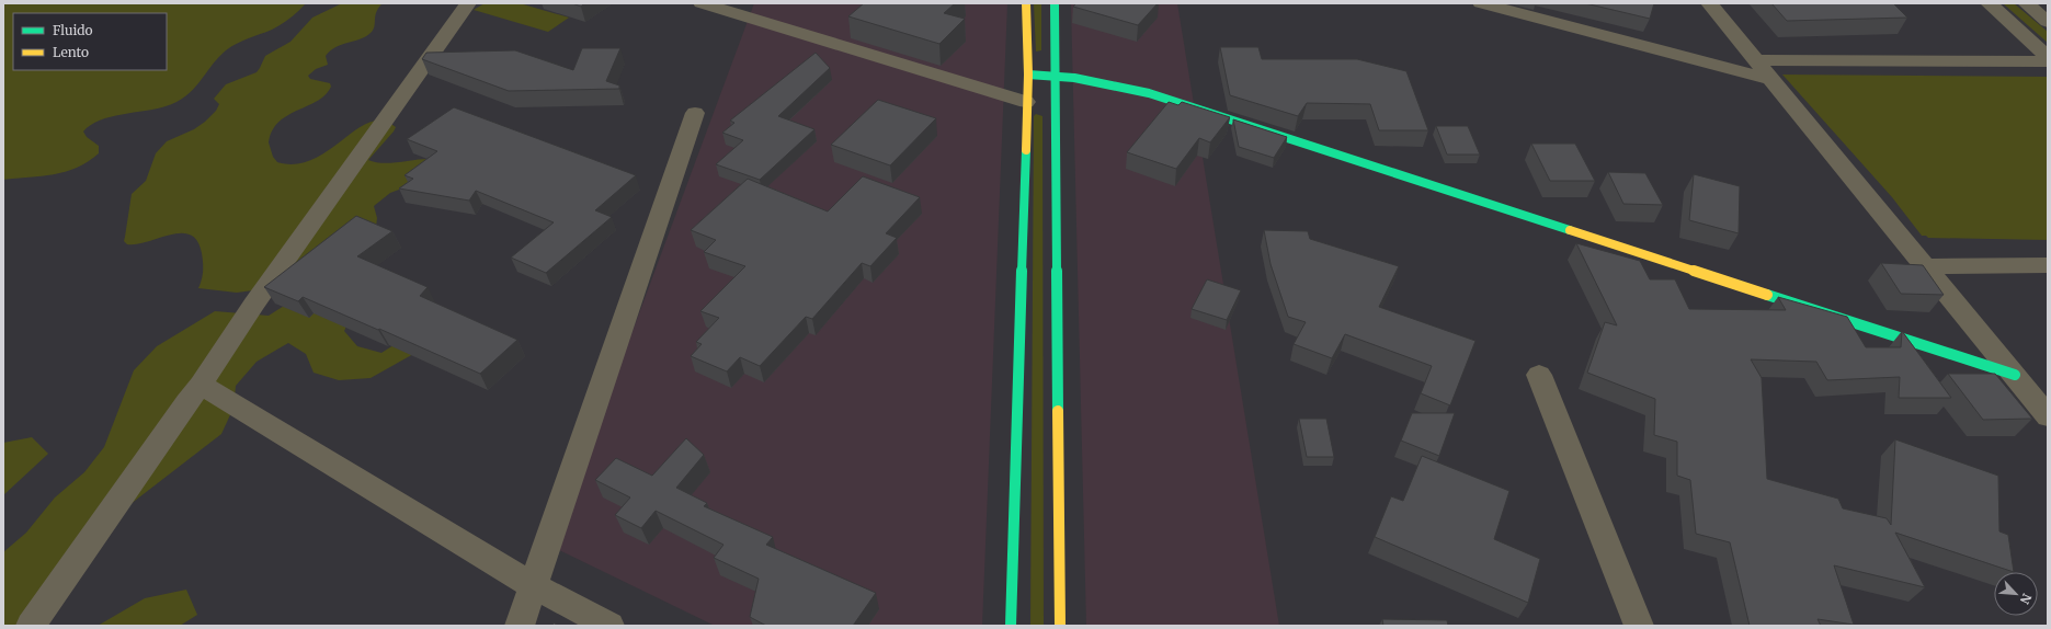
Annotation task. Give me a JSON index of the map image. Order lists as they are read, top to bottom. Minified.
{"legend":["Fluido","Lento"],"north":"bottom right"}
